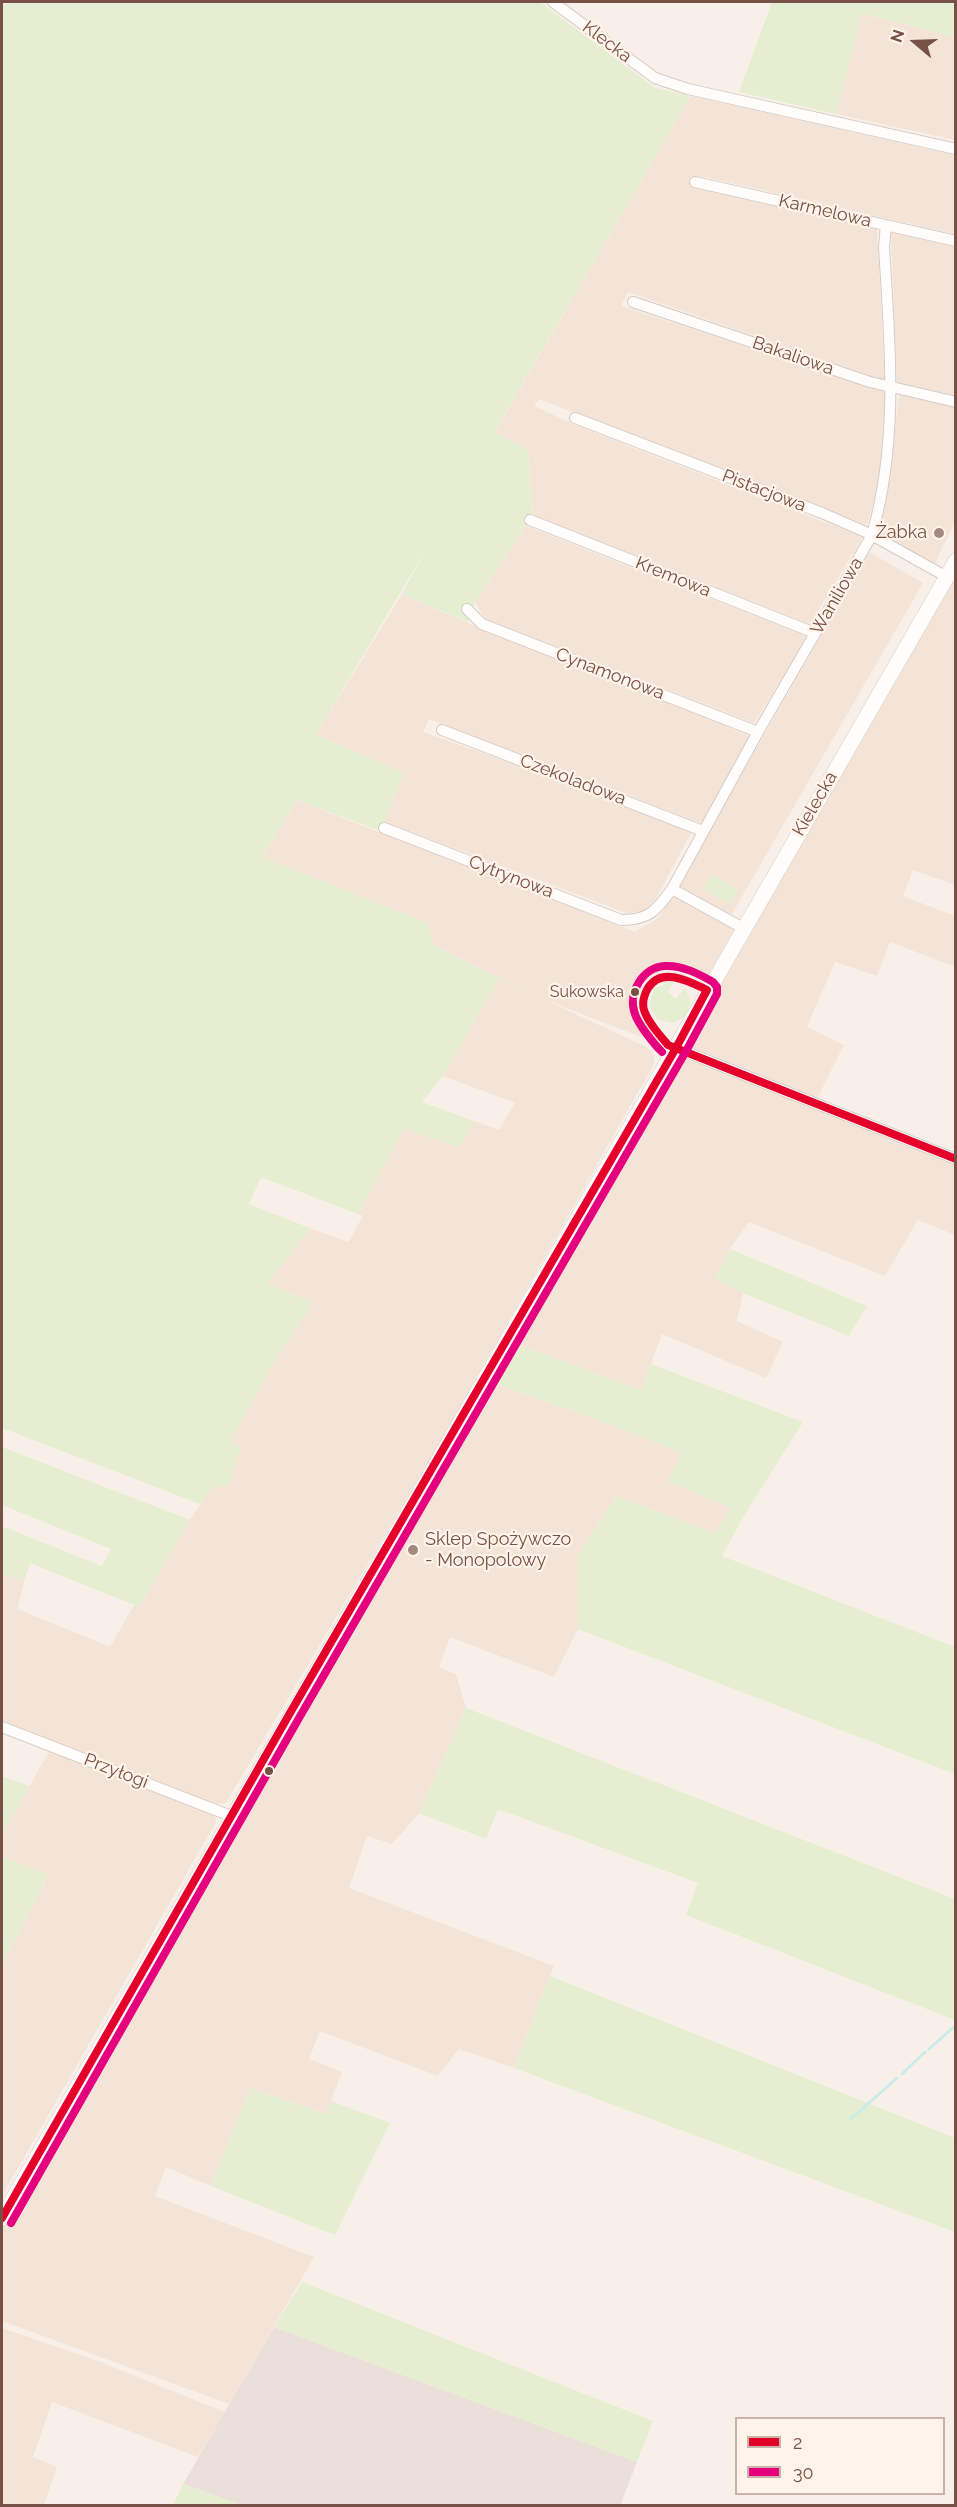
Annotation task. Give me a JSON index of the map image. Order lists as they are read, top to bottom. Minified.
{"streets":{"street":["Klecka","Karmelowa","Bakaliowa","Pistacjowa","Kremowa","Waniliowa","Cynamonowa","Czekoladowa","Kielecka","Cytrynowa","Przyłogi"]},"crossings":[["Karmelowa","Waniliowa"],["Bakaliowa","Waniliowa"],["Pistacjowa","Waniliowa"],["Pistacjowa","Kielecka"],["Kremowa","Waniliowa"],["Waniliowa","Cynamonowa"],["Waniliowa","Czekoladowa"],["Waniliowa","Cytrynowa"]],"places":["Żabka","Sukowska","Sklep Spożywczo - Monopolowy"],"lines":["transit line 30","transit line 2"],"legend":["2","30"],"north":"left"}
